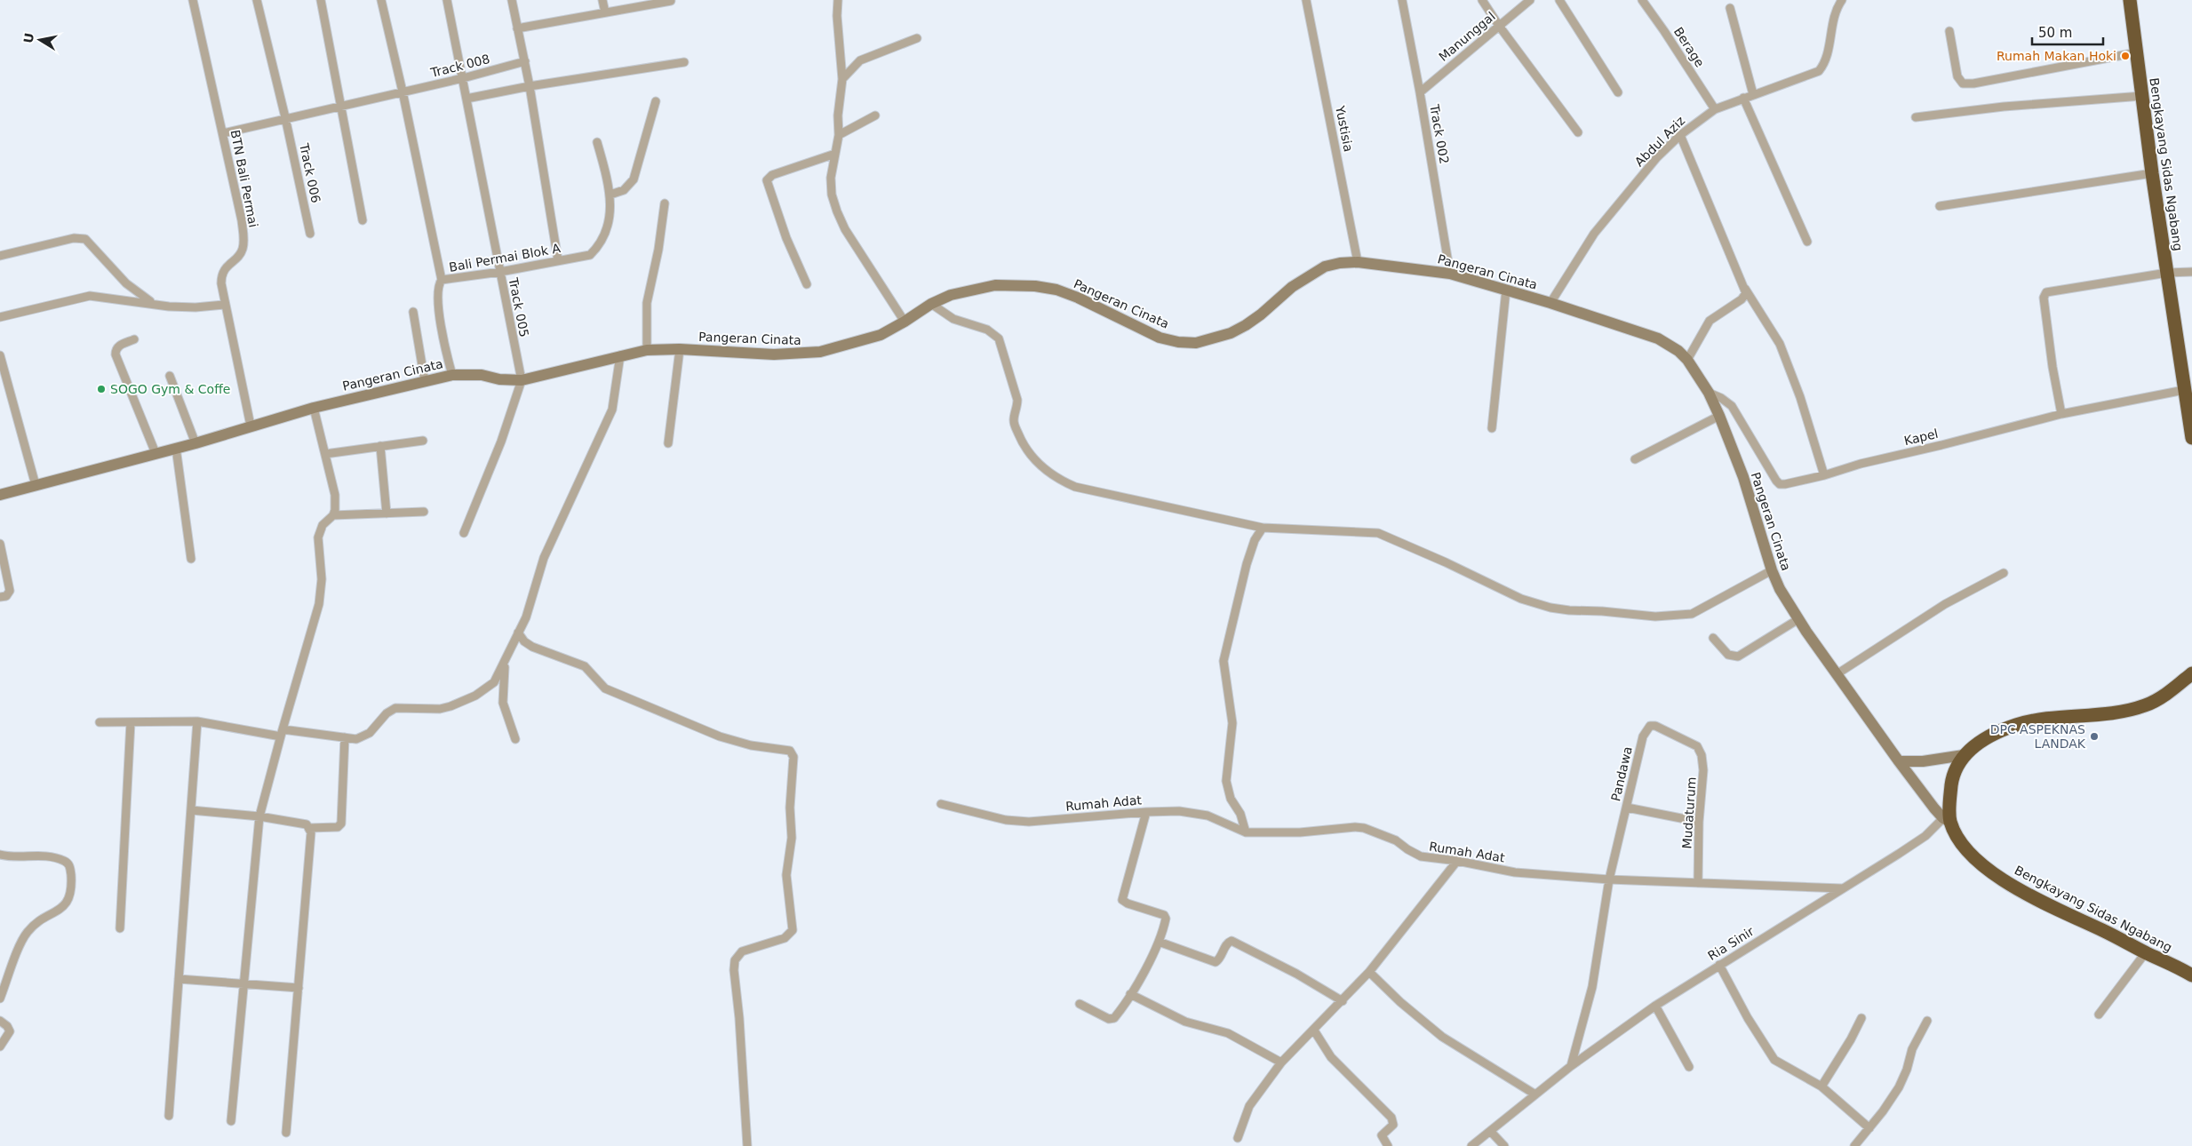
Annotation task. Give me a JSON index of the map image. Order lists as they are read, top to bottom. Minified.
{"streets":{"highway":["Bengkayang Sidas Ngabang"],"street":["Manunggal","Berage","Track 008","Yustisia","Track 002","Abdul Aziz","Track 006","BTN Bali Permai","Bali Permai Blok A","Pangeran Cinata","Track 005","Kapel","Pandawa","Rumah Adat","Mudaturum","Ria Sinir"]},"crossings":[["Manunggal","Track 002"],["Berage","Abdul Aziz"],["Track 008","Track 006"],["Track 008","BTN Bali Permai"],["Track 008","Bali Permai Blok A"],["Track 008","Track 005"],["Yustisia","Pangeran Cinata"],["Track 002","Pangeran Cinata"],["Abdul Aziz","Pangeran Cinata"],["Bengkayang Sidas Ngabang","Pangeran Cinata"],["Bengkayang Sidas Ngabang","Kapel"],["Bengkayang Sidas Ngabang","Ria Sinir"],["BTN Bali Permai","Pangeran Cinata"],["Bali Permai Blok A","Track 005"],["Pangeran Cinata","Track 005"],["Pangeran Cinata","Kapel"],["Pangeran Cinata","Ria Sinir"],["Pandawa","Rumah Adat"],["Pandawa","Mudaturum"],["Pandawa","Ria Sinir"],["Rumah Adat","Mudaturum"],["Rumah Adat","Ria Sinir"]],"places":["Rumah Makan Hoki","SOGO Gym & Coffe","DPC ASPEKNAS LANDAK"],"scale_bar":"50 m","north":"left"}
